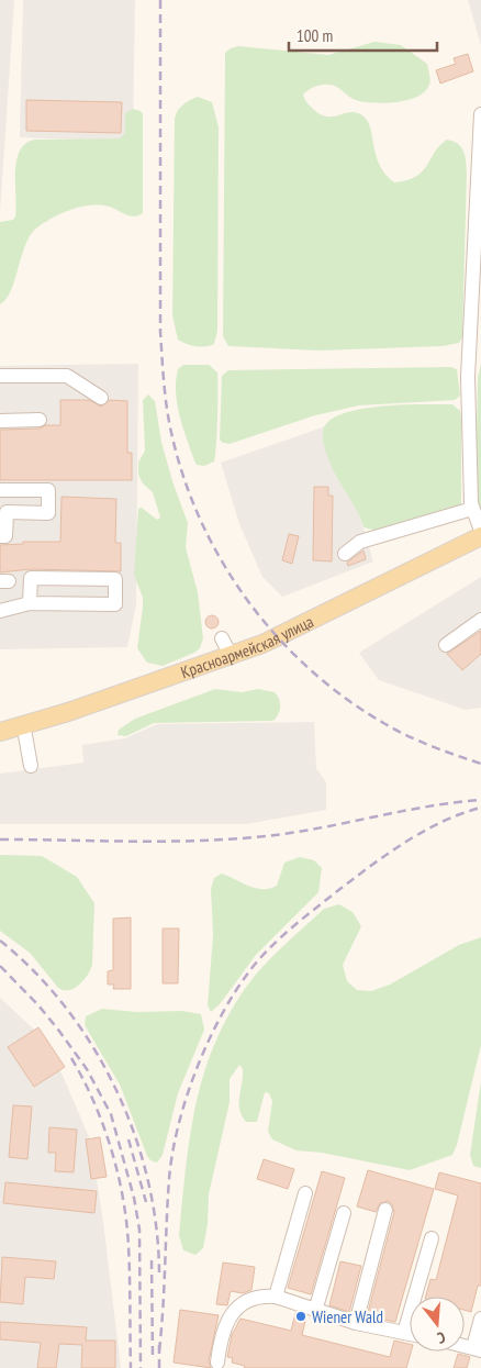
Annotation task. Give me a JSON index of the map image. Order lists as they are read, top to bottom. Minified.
{"streets":{"main road":["Красноармейская улица"]},"places":["Wiener Wald"],"scale_bar":"100 m","north":"bottom"}
